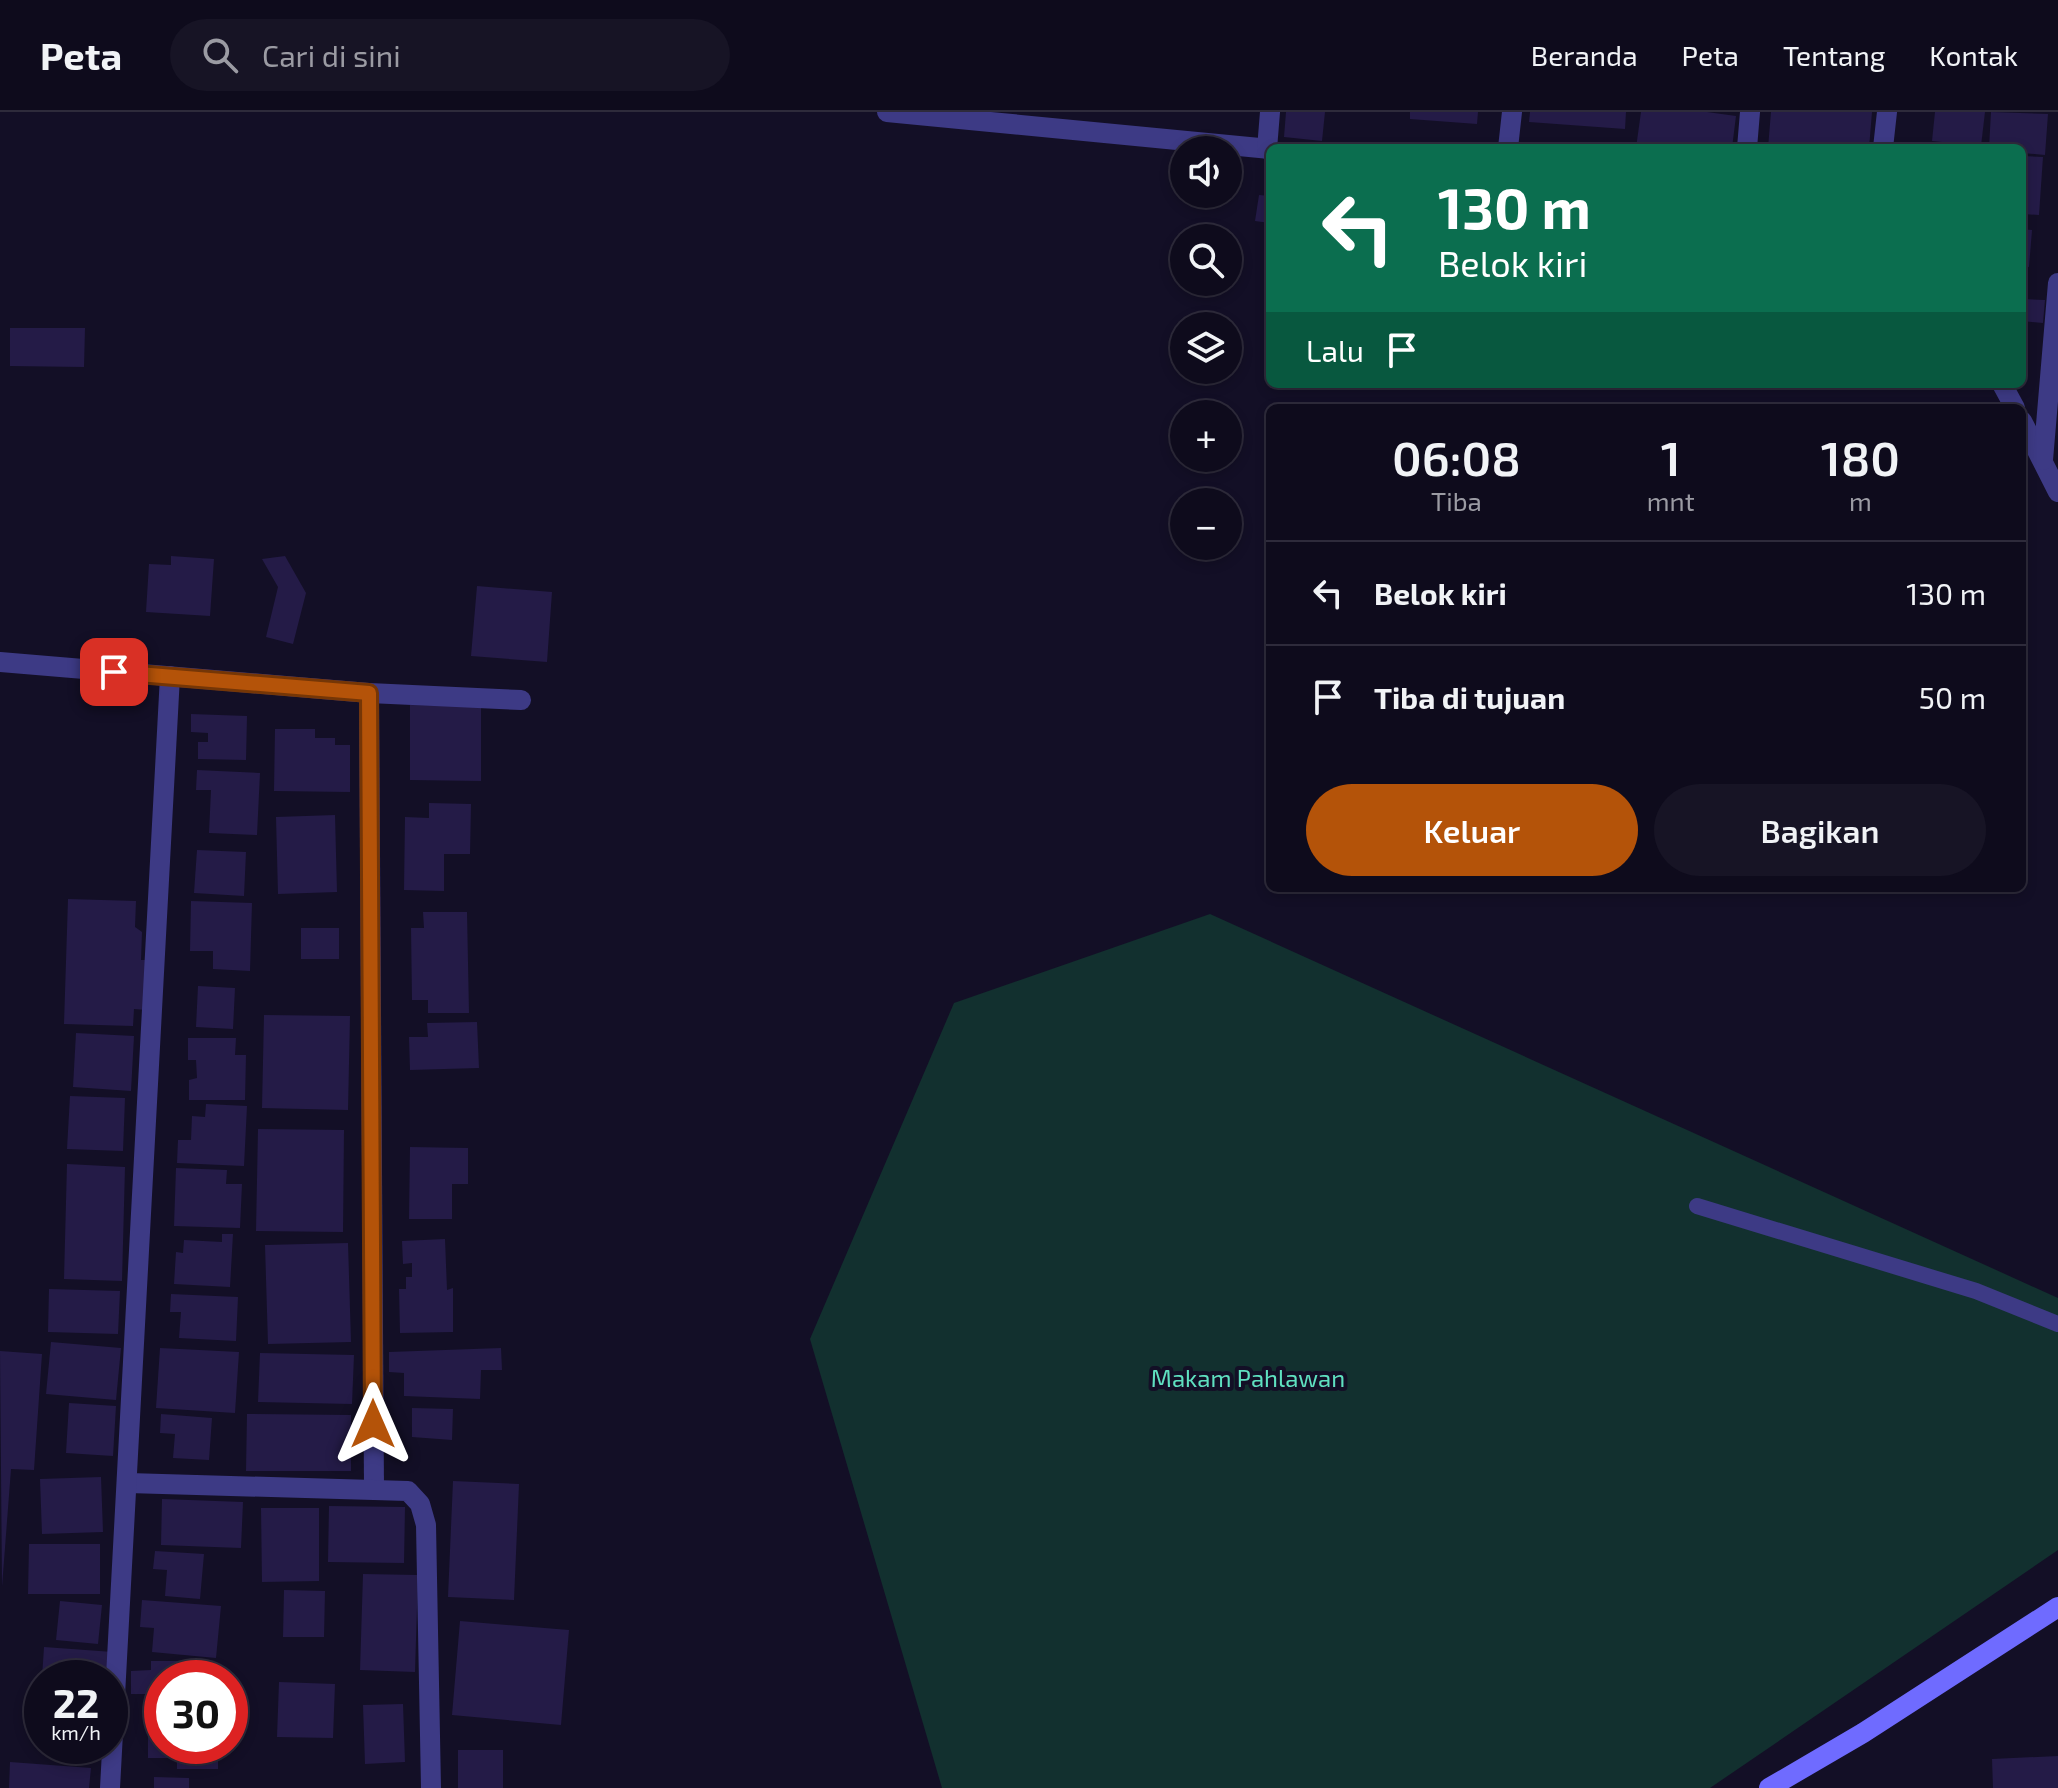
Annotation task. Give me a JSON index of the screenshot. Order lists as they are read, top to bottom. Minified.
{"parks":["Makam Pahlawan"],"page":{"header":"Peta","search":"Cari di sini","nav":["Beranda","Peta","Tentang","Kontak"],"map_buttons":["+","−"],"turn":["130 m","Belok kiri"],"then":"Lalu","eta":["06:08","Tiba","1","mnt","180","m"],"list":[{"name":"Belok kiri","value":"130 m"},{"name":"Tiba di tujuan","value":"50 m"}],"buttons":["Keluar","Bagikan"],"speed":"22 km/h","limit":"30"}}
